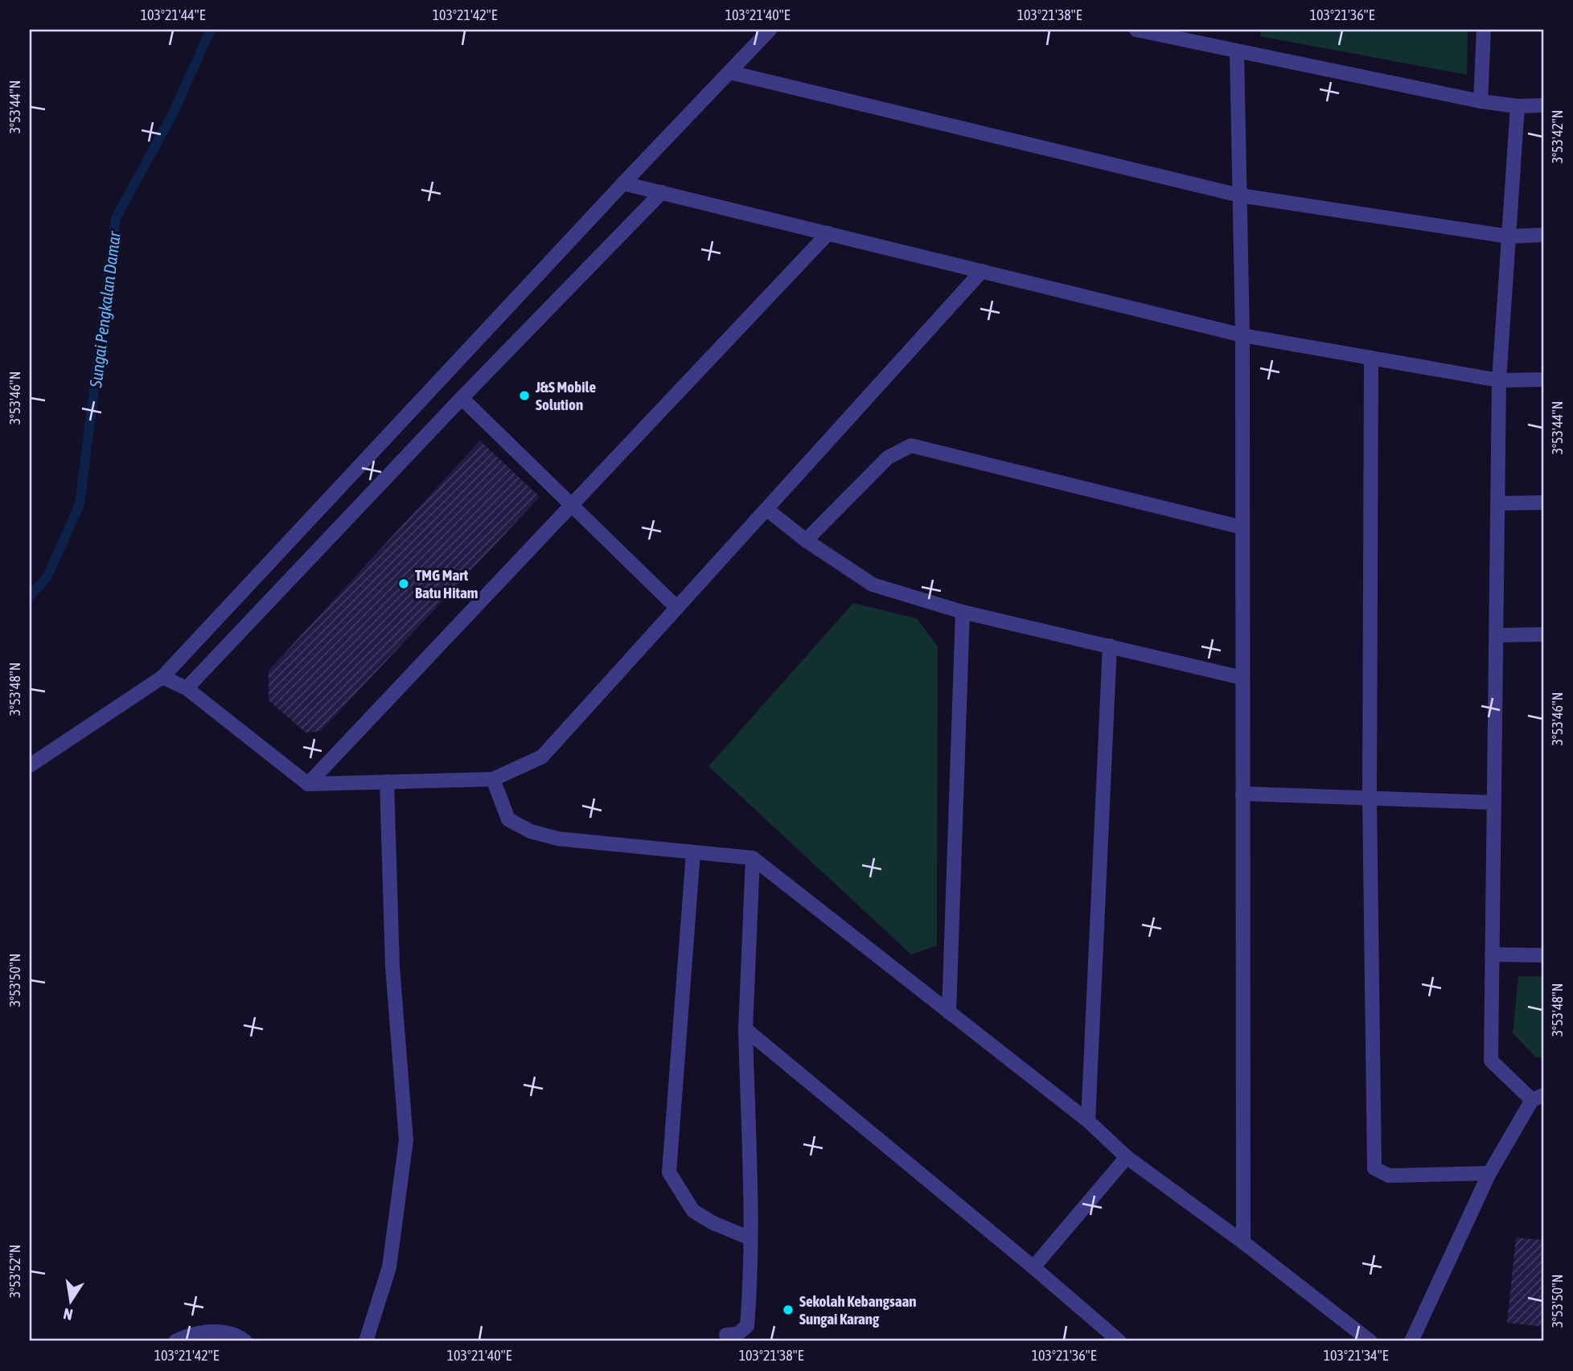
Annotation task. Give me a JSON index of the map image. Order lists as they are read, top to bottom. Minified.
{"water":["Sungai Pengkalan Damar"],"places":["J&S Mobile Solution","TMG Mart Batu Hitam","Sekolah Kebangsaan Sungai Karang"],"north":"bottom","coordinates":["103°21'44\"E","103°21'42\"E","103°21'40\"E","103°21'38\"E","103°21'36\"E","3°53'44\"N","3°53'42\"N","3°53'46\"N","3°53'48\"N","3°53'50\"N","3°53'52\"N","103°21'34\"E"]}
